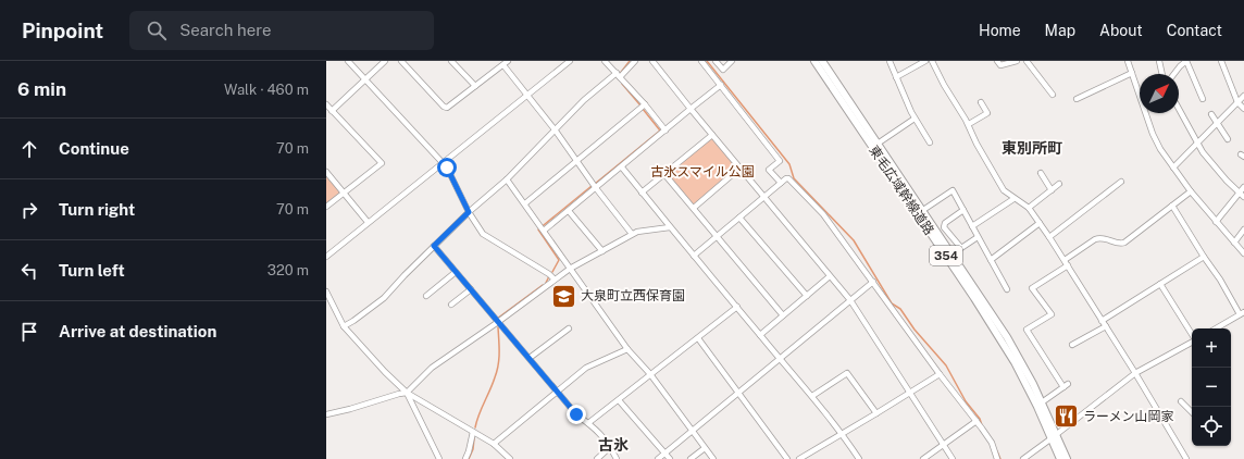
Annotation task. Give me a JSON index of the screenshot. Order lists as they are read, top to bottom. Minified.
{"streets":{"highway":["東毛広域幹線道路","354"]},"districts":["東別所町","古氷"],"parks":["古氷スマイル公園"],"places":{"school or university":["大泉町立西保育園"],"restaurant":["ラーメン山岡家"]},"north":"top right","page":{"header":"Pinpoint","search":"Search here","nav":["Home","Map","About","Contact"],"heading":["6 min","Walk · 460 m"],"list":[["Continue","70 m"],["Turn right","70 m"],["Turn left","320 m"],"Arrive at destination"],"map_buttons":["+","−"]}}
